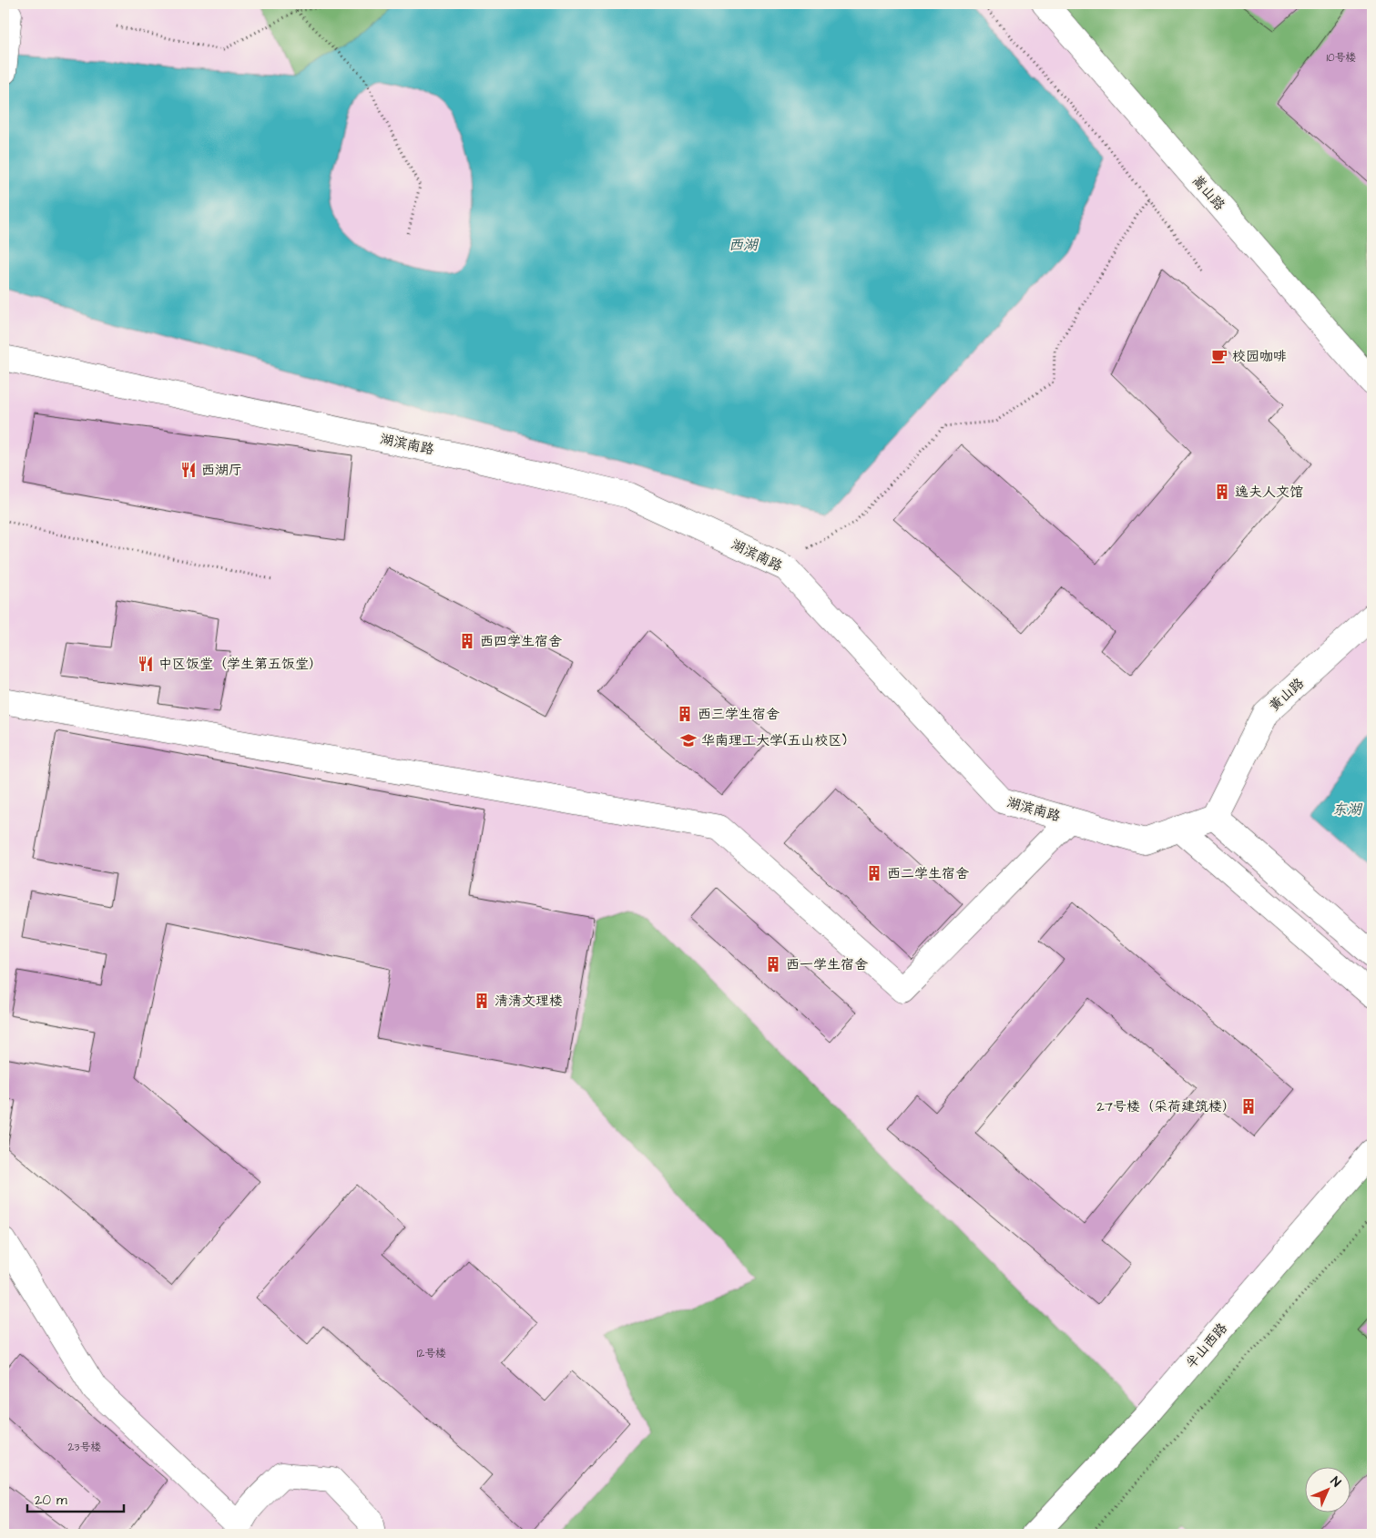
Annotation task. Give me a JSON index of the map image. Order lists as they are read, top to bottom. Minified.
{"streets":{"street":["嵩山路","湖滨南路","黄山路","半山西路"]},"crossings":[["湖滨南路","黄山路"]],"water":["西湖","东湖"],"places":{"cafe":["校园咖啡"],"restaurant":["西湖厅","中区饭堂（学生第五饭堂）"],"building":["逸夫人文馆","西四学生宿舍","西三学生宿舍","西二学生宿舍","西一学生宿舍","清清文理楼","27号楼（采荷建筑楼）"],"school or university":["华南理工大学(五山校区)"]},"house_numbers":["10号楼","12号楼","23号楼"],"scale_bar":"20 m","north":"top right"}
